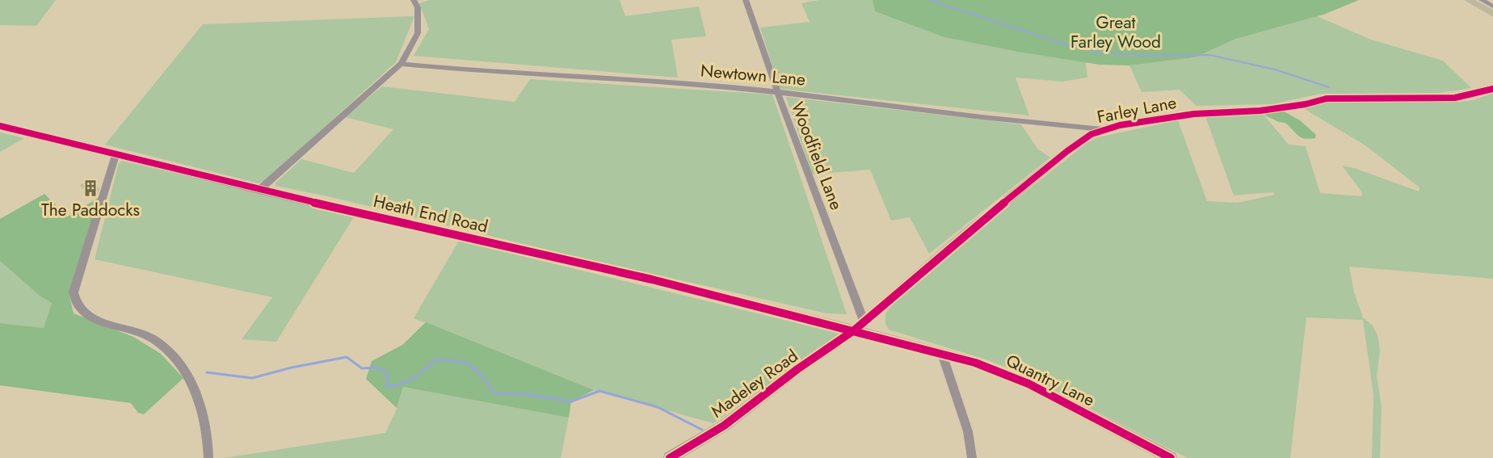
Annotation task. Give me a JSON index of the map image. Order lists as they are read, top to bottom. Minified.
{"streets":{"street":["Newtown Lane","Farley Lane","Woodfield Lane","Heath End Road","Quantry Lane","Madeley Road"]},"crossings":[["Newtown Lane","Farley Lane"],["Newtown Lane","Woodfield Lane"],["Farley Lane","Woodfield Lane"],["Farley Lane","Heath End Road"],["Farley Lane","Quantry Lane"],["Farley Lane","Madeley Road"],["Woodfield Lane","Heath End Road"],["Woodfield Lane","Quantry Lane"],["Woodfield Lane","Madeley Road"],["Heath End Road","Quantry Lane"],["Heath End Road","Madeley Road"],["Quantry Lane","Madeley Road"]],"parks":["Great Farley Wood"],"places":{"building":["The Paddocks"]}}
